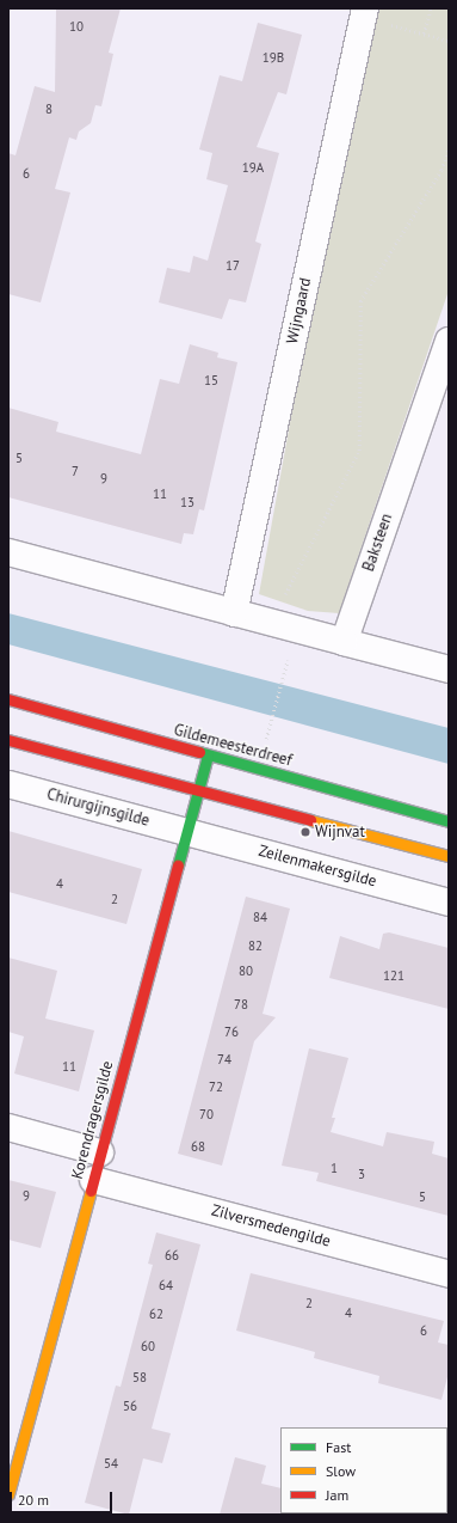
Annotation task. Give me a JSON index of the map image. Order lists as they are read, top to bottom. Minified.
{"streets":{"street":["Wijngaard","Baksteen","Gildemeesterdreef","Chirurgijnsgilde","Zeilenmakersgilde","Korendragersgilde","Zilversmedengilde"]},"crossings":[["Gildemeesterdreef","Korendragersgilde"],["Chirurgijnsgilde","Zeilenmakersgilde"],["Chirurgijnsgilde","Korendragersgilde"],["Zeilenmakersgilde","Korendragersgilde"],["Korendragersgilde","Zilversmedengilde"]],"places":["Wijnvat"],"house_numbers":["10","19B","8","19A","6","17","15","5","7","9","11","13","4","2","84","82","80","121","78","76","74","11","72","70","68","1","3","9","5","66","64","2","4","62","6","60","58","56","54"],"legend":["Fast","Slow","Jam"],"scale_bar":"20 m"}
